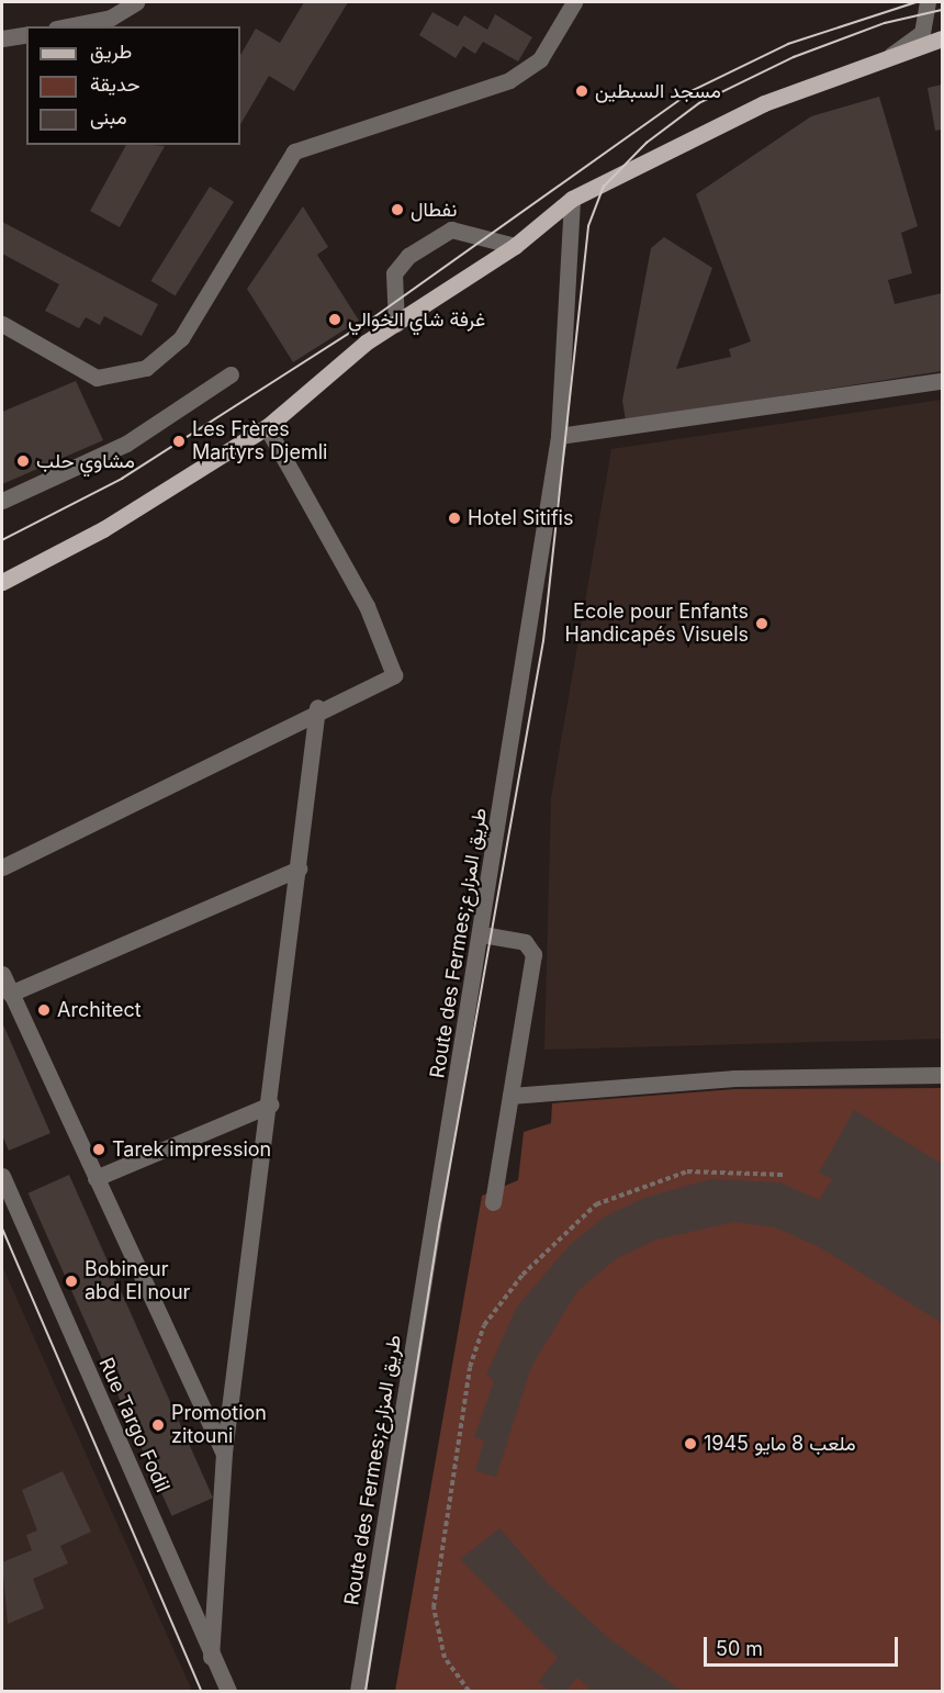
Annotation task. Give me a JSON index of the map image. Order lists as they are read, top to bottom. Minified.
{"streets":{"street":["Route des Fermes;طريق المزارع","Rue Targo Fodil"]},"places":["مسجد السبطين","نفطال","غرفة شاي الخوالي","Les Frères Martyrs Djemli","مشاوي حلب","Hotel Sitifis","Ecole pour Enfants Handicapés Visuels","Architect","Tarek impression","Bobineur abd El nour","Promotion zitouni","ملعب 8 مايو 1945"],"legend":["طريق","حديقة","مبنى"],"scale_bar":"50 m"}
